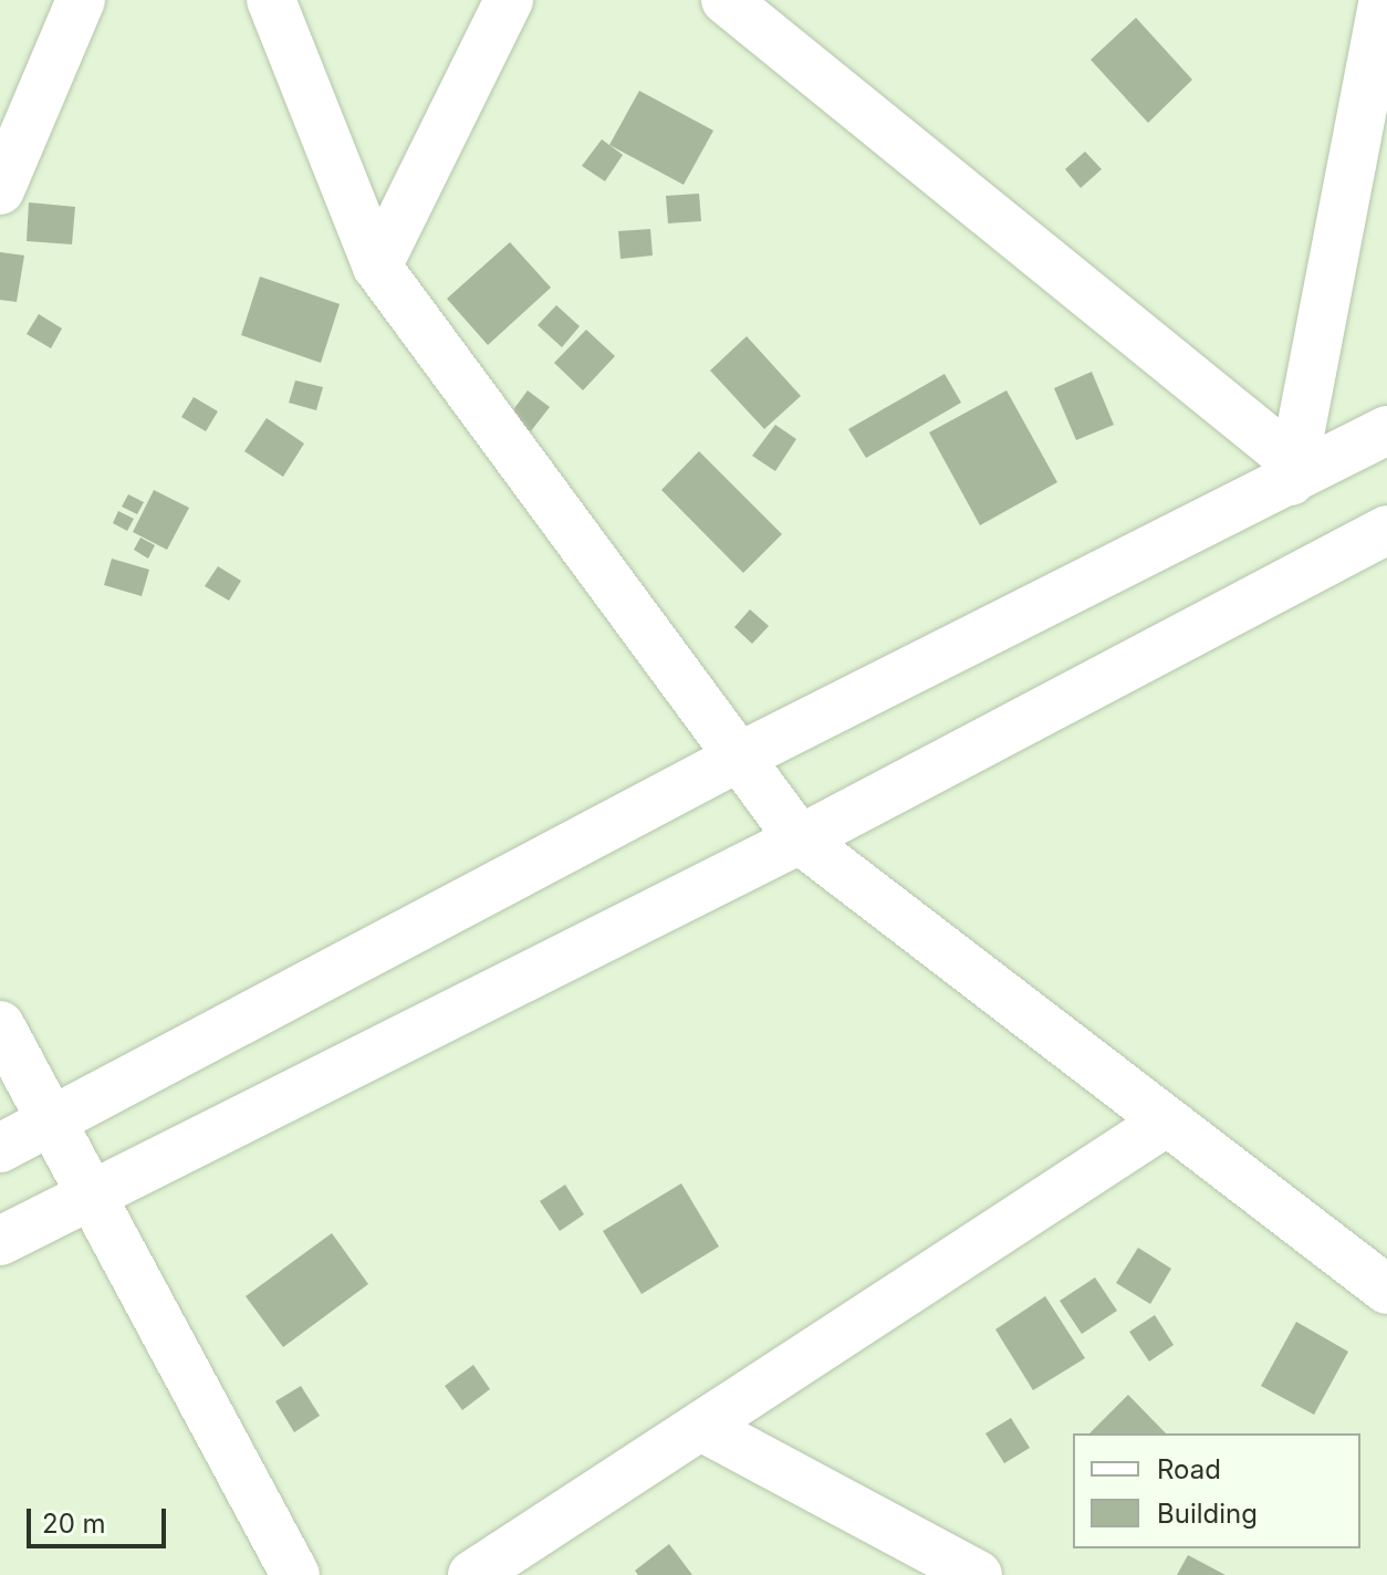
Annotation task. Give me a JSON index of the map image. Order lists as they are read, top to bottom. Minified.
{"legend":["Road","Building"],"scale_bar":"20 m"}
